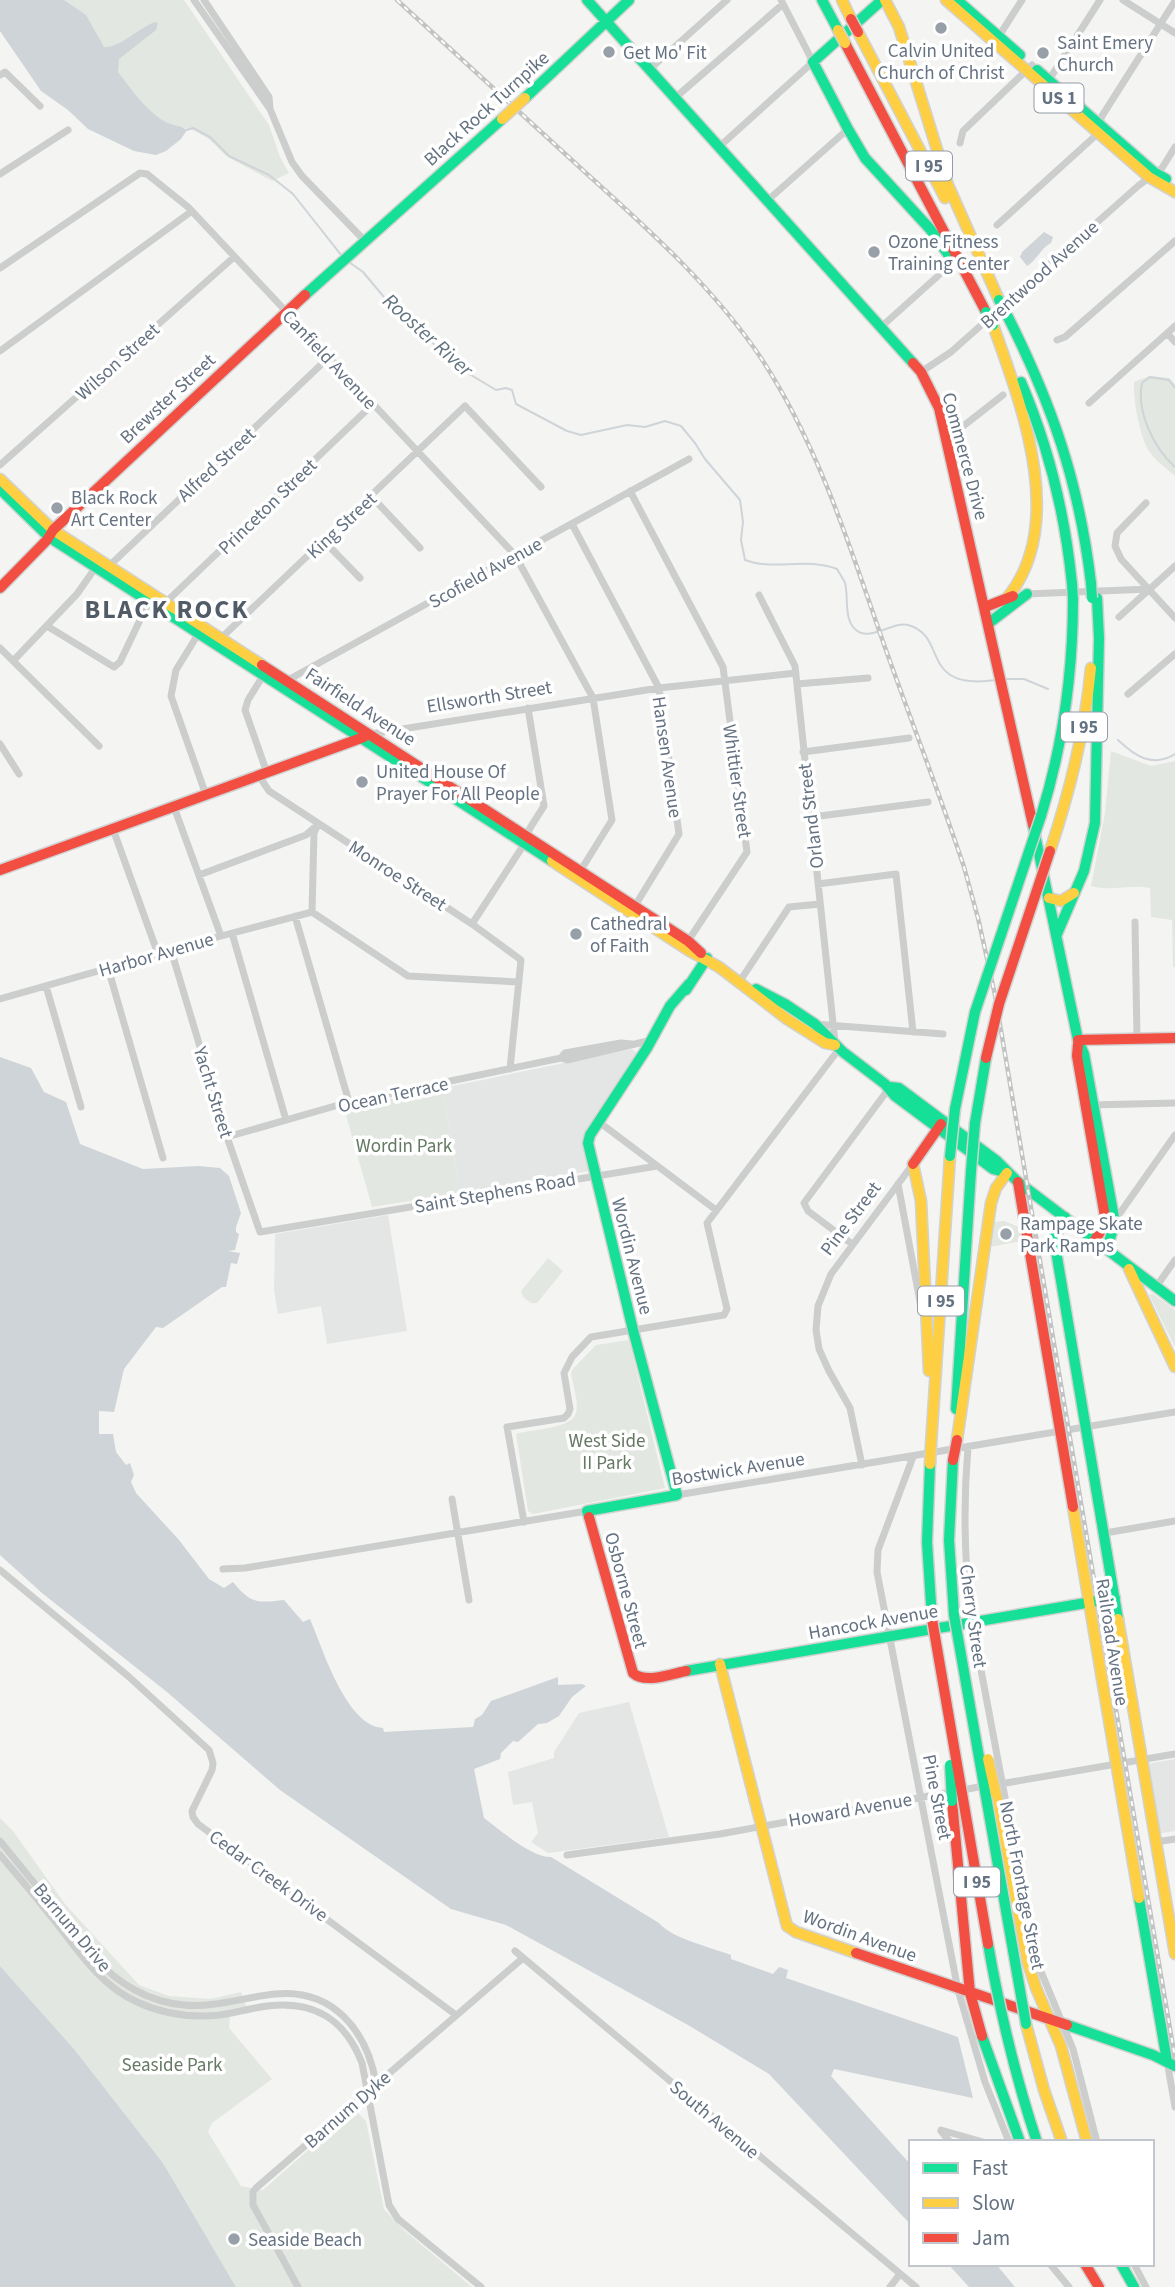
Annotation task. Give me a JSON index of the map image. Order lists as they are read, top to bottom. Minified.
{"streets":{"main road":["US 1","Black Rock Turnpike","I 95","Brewster Street","Commerce Drive","Ellsworth Street","Fairfield Avenue","Pine Street","Wordin Avenue","Bostwick Avenue","Osborne Street","Hancock Avenue","Railroad Avenue"],"street":["Brentwood Avenue","Canfield Avenue","Wilson Street","Alfred Street","Princeton Street","King Street","Scofield Avenue","Hansen Avenue","Whittier Street","Orland Street","Monroe Street","Harbor Avenue","Yacht Street","Ocean Terrace","Saint Stephens Road","Cherry Street","Howard Avenue","Cedar Creek Drive","North Frontage Street","Barnum Drive","Barnum Dyke","South Avenue"]},"crossings":[["US 1","Brentwood Avenue"],["Black Rock Turnpike","Brewster Street"],["Black Rock Turnpike","Commerce Drive"],["Brentwood Avenue","Commerce Drive"],["Canfield Avenue","Wilson Street"],["Canfield Avenue","Brewster Street"],["Canfield Avenue","Alfred Street"],["Canfield Avenue","Princeton Street"],["Canfield Avenue","King Street"],["Canfield Avenue","Scofield Avenue"],["Canfield Avenue","Ellsworth Street"],["Canfield Avenue","Fairfield Avenue"],["Brewster Street","Fairfield Avenue"],["Commerce Drive","Fairfield Avenue"],["Alfred Street","Fairfield Avenue"],["Princeton Street","Fairfield Avenue"],["King Street","Fairfield Avenue"],["Scofield Avenue","Fairfield Avenue"],["Scofield Avenue","Hansen Avenue"],["Scofield Avenue","Whittier Street"],["Ellsworth Street","Fairfield Avenue"],["Ellsworth Street","Hansen Avenue"],["Ellsworth Street","Whittier Street"],["Ellsworth Street","Orland Street"],["Ellsworth Street","Monroe Street"],["Fairfield Avenue","Hansen Avenue"],["Fairfield Avenue","Whittier Street"],["Fairfield Avenue","Orland Street"],["Fairfield Avenue","Pine Street"],["Fairfield Avenue","Wordin Avenue"],["Fairfield Avenue","Railroad Avenue"],["Harbor Avenue","Yacht Street"],["Yacht Street","Ocean Terrace"],["Yacht Street","Saint Stephens Road"],["Ocean Terrace","Wordin Avenue"],["Saint Stephens Road","Wordin Avenue"],["Pine Street","Wordin Avenue"],["Pine Street","Bostwick Avenue"],["Pine Street","Hancock Avenue"],["Pine Street","Howard Avenue"],["Wordin Avenue","Bostwick Avenue"],["Wordin Avenue","Hancock Avenue"],["Wordin Avenue","Railroad Avenue"],["Wordin Avenue","Howard Avenue"],["Wordin Avenue","North Frontage Street"],["Bostwick Avenue","Osborne Street"],["Bostwick Avenue","Cherry Street"],["Bostwick Avenue","Railroad Avenue"],["Osborne Street","Hancock Avenue"],["Cherry Street","Hancock Avenue"],["Cherry Street","Howard Avenue"],["Cherry Street","North Frontage Street"],["Hancock Avenue","Railroad Avenue"],["Railroad Avenue","Howard Avenue"],["Howard Avenue","North Frontage Street"],["Cedar Creek Drive","Barnum Dyke"],["Barnum Drive","Barnum Dyke"],["Barnum Dyke","South Avenue"]],"districts":["BLACK ROCK"],"water":["Rooster River"],"parks":["Wordin Park","West Side II Park","Seaside Park"],"places":["Calvin United Church of Christ","Get Mo' Fit","Saint Emery Church","Ozone Fitness Training Center","Black Rock Art Center","United House Of Prayer For All People","Cathedral of Faith","Rampage Skate Park Ramps","Seaside Beach"],"legend":["Fast","Slow","Jam"]}
